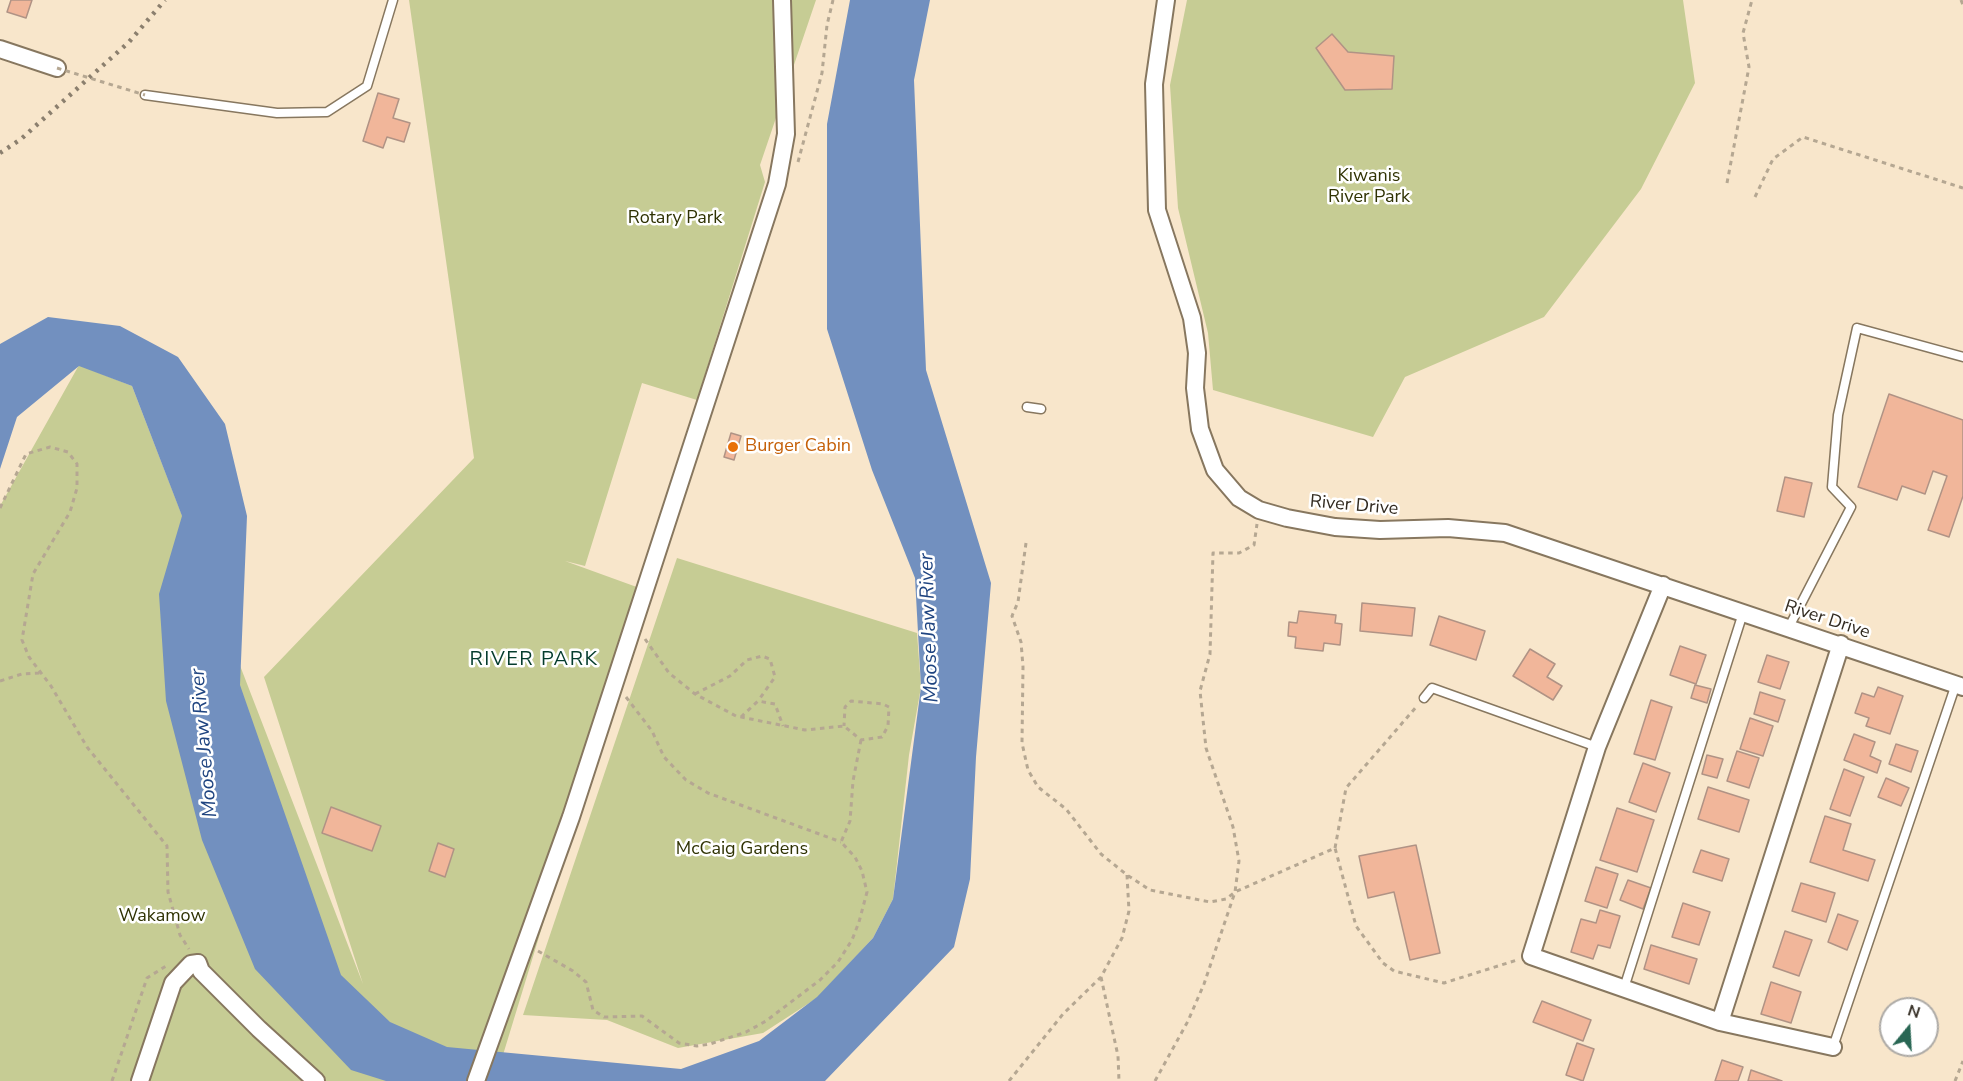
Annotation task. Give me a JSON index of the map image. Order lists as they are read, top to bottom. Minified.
{"streets":{"street":["River Drive"]},"districts":["RIVER PARK"],"water":["Moose Jaw River"],"parks":["Kiwanis River Park","Rotary Park","McCaig Gardens","Wakamow"],"places":["Burger Cabin"],"north":"top"}
